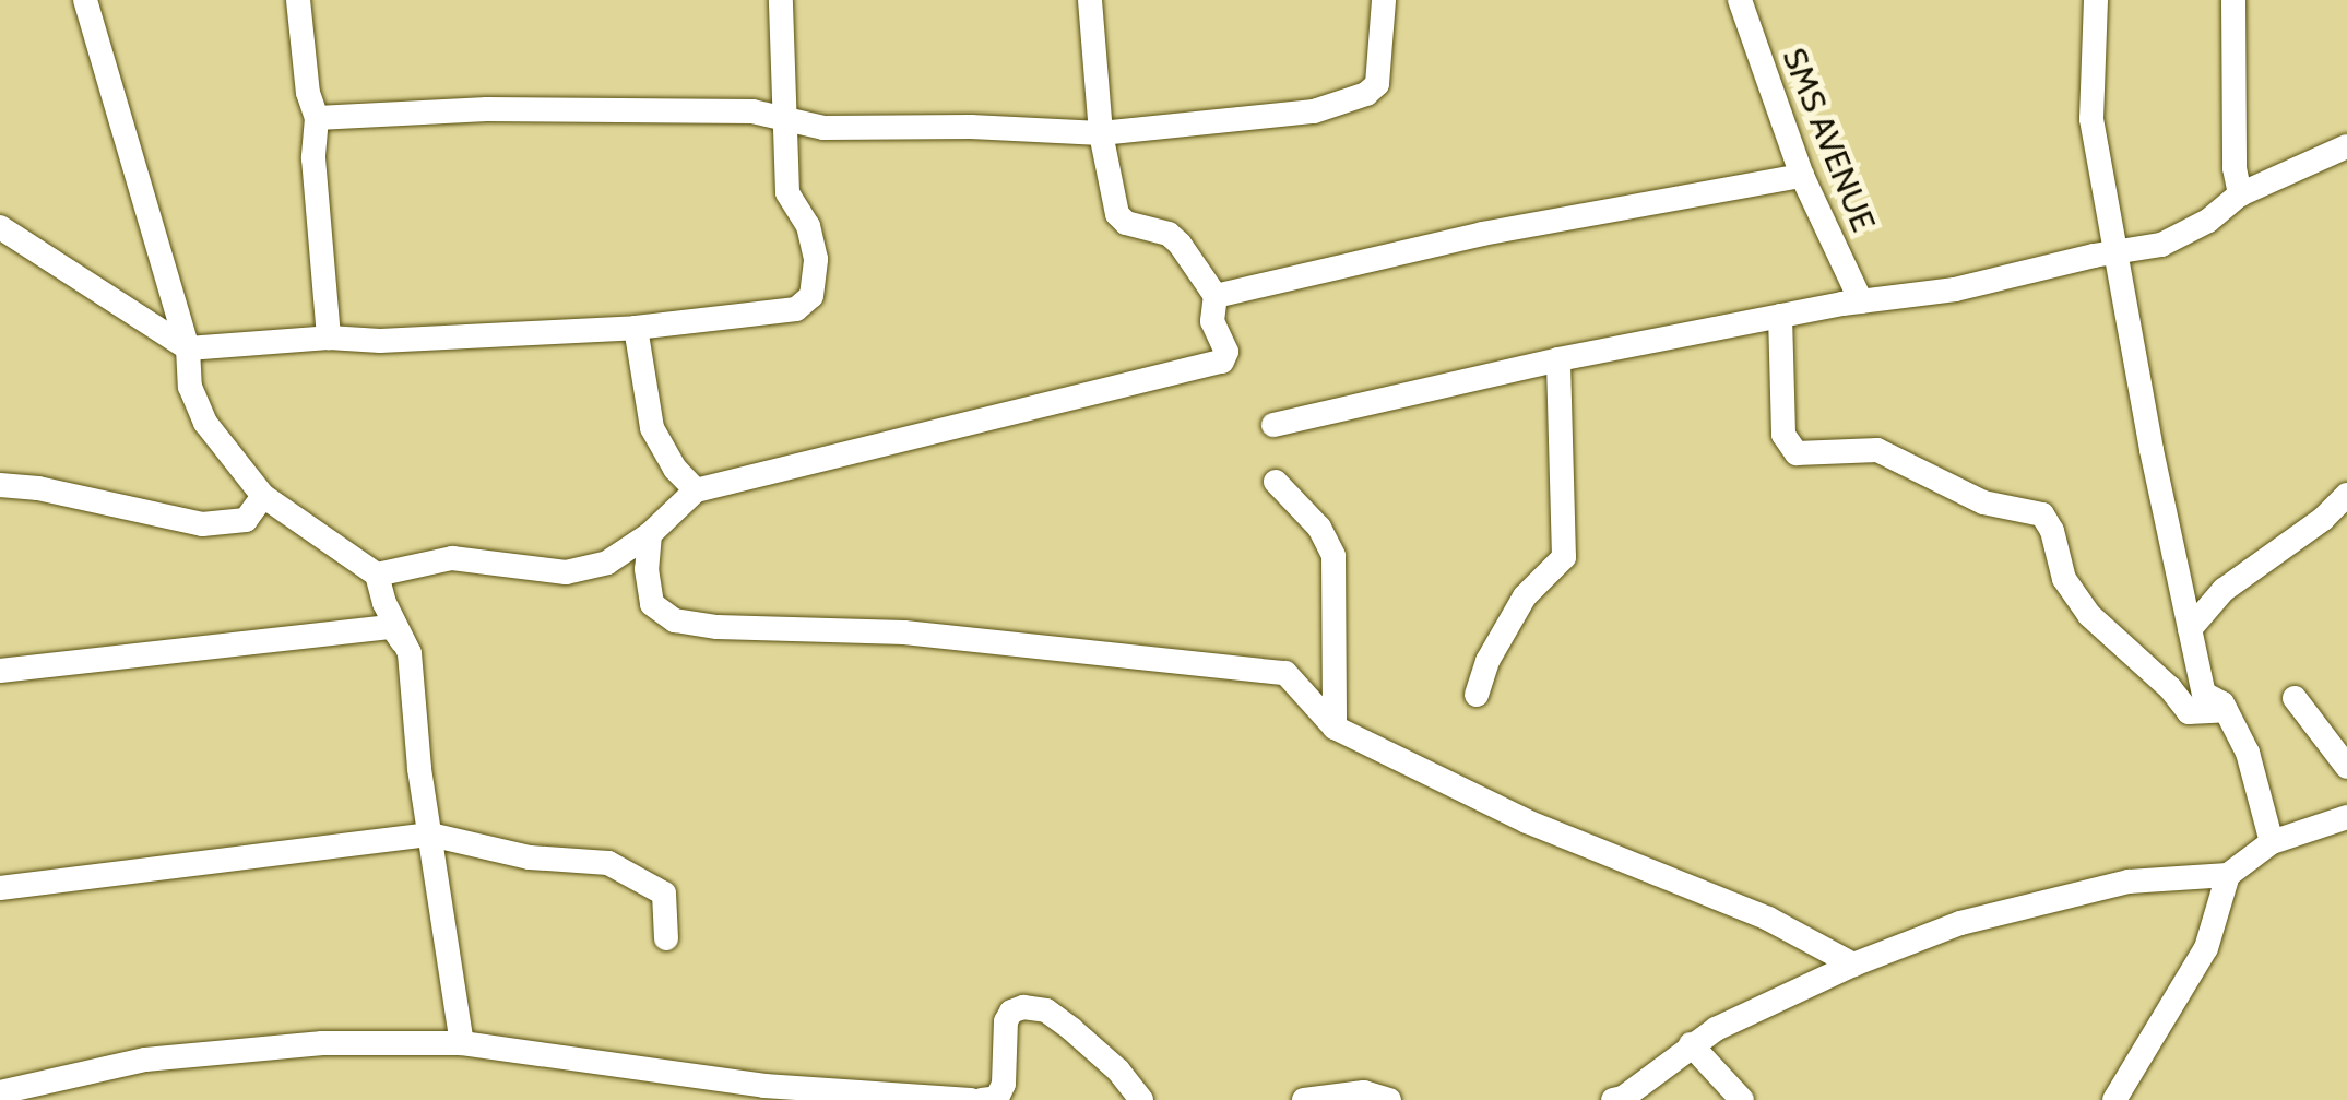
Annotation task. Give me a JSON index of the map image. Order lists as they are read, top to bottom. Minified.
{"streets":{"street":["SMS AVENUE"]}}
